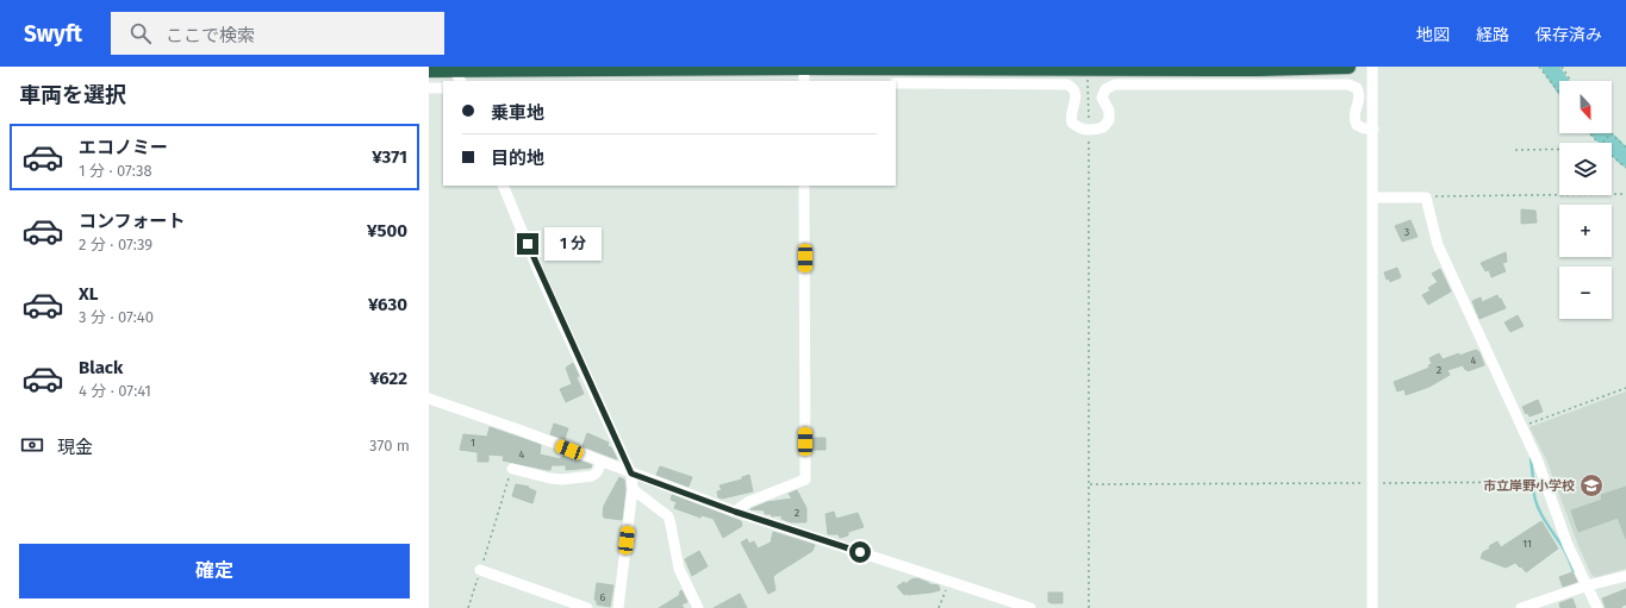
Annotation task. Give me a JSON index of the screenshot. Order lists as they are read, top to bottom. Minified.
{"places":{"school or university":["市立岸野小学校"]},"house_numbers":["3","4","2","1","4","2","11","6"],"north":"bottom","page":{"header":"Swyft","search":"ここで検索","nav":["地図","経路","保存済み"],"heading":"車両を選択","map_buttons":["+","−"],"banner":["乗車地","目的地"],"list":[{"name":"エコノミー","note":"1 分 · 07:38","value":"¥371"},{"name":"コンフォート","note":"2 分 · 07:39","value":"¥500"},{"name":"XL","note":"3 分 · 07:40","value":"¥630"},{"name":"Black","note":"4 分 · 07:41","value":"¥622"}],"bubble":"1 分","pay":["現金","370 m"],"buttons":"確定"}}
